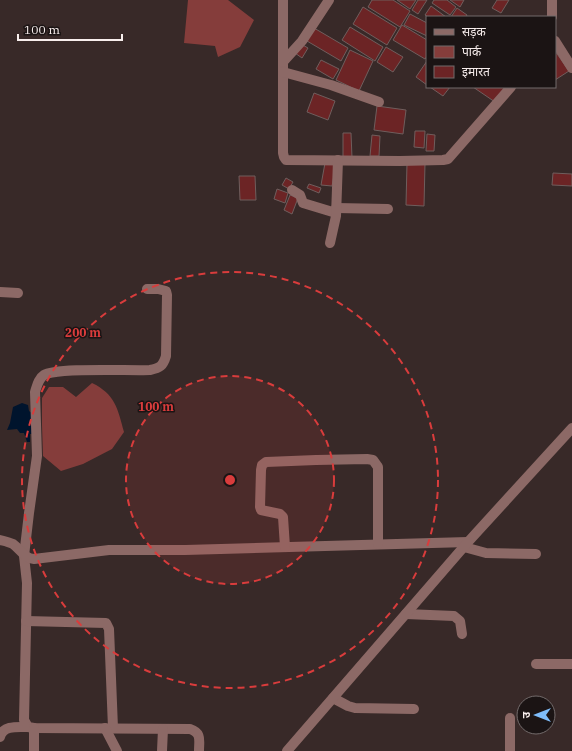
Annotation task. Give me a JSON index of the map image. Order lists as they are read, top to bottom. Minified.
{"legend":["सड़क","पार्क","इमारत"],"scale_bar":"100 m","north":"left","rings":["200 m","100 m"]}
